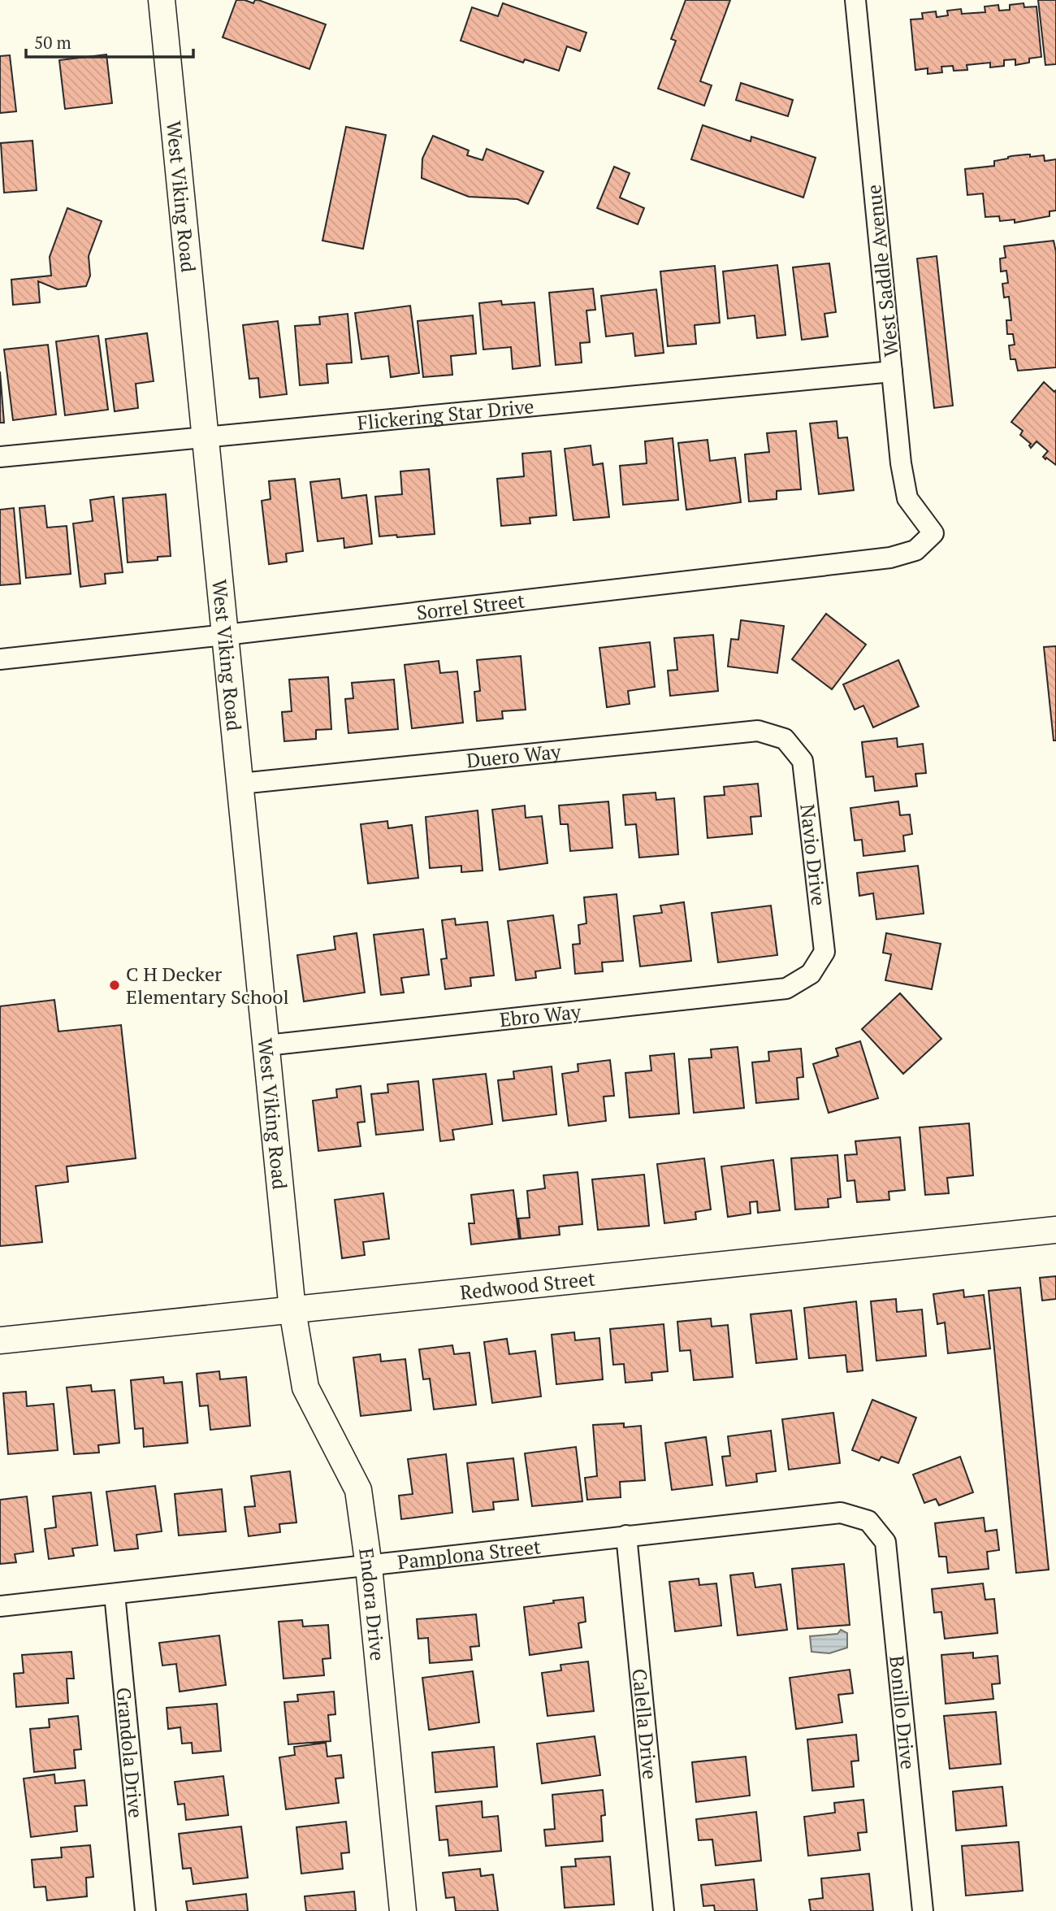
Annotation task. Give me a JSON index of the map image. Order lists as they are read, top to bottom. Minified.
{"streets":{"street":["West Viking Road","West Saddle Avenue","Flickering Star Drive","Sorrel Street","Duero Way","Navio Drive","Ebro Way","Redwood Street","Pamplona Street","Endora Drive","Bonillo Drive","Calella Drive","Grandola Drive"]},"crossings":[["West Viking Road","Flickering Star Drive"],["West Viking Road","Sorrel Street"],["West Viking Road","Duero Way"],["West Viking Road","Ebro Way"],["West Viking Road","Redwood Street"],["West Viking Road","Endora Drive"],["West Saddle Avenue","Flickering Star Drive"],["West Saddle Avenue","Sorrel Street"],["Duero Way","Navio Drive"],["Navio Drive","Ebro Way"],["Redwood Street","Endora Drive"],["Pamplona Street","Endora Drive"],["Pamplona Street","Bonillo Drive"],["Pamplona Street","Calella Drive"],["Pamplona Street","Grandola Drive"]],"places":["C H Decker Elementary School"],"scale_bar":"50 m"}
